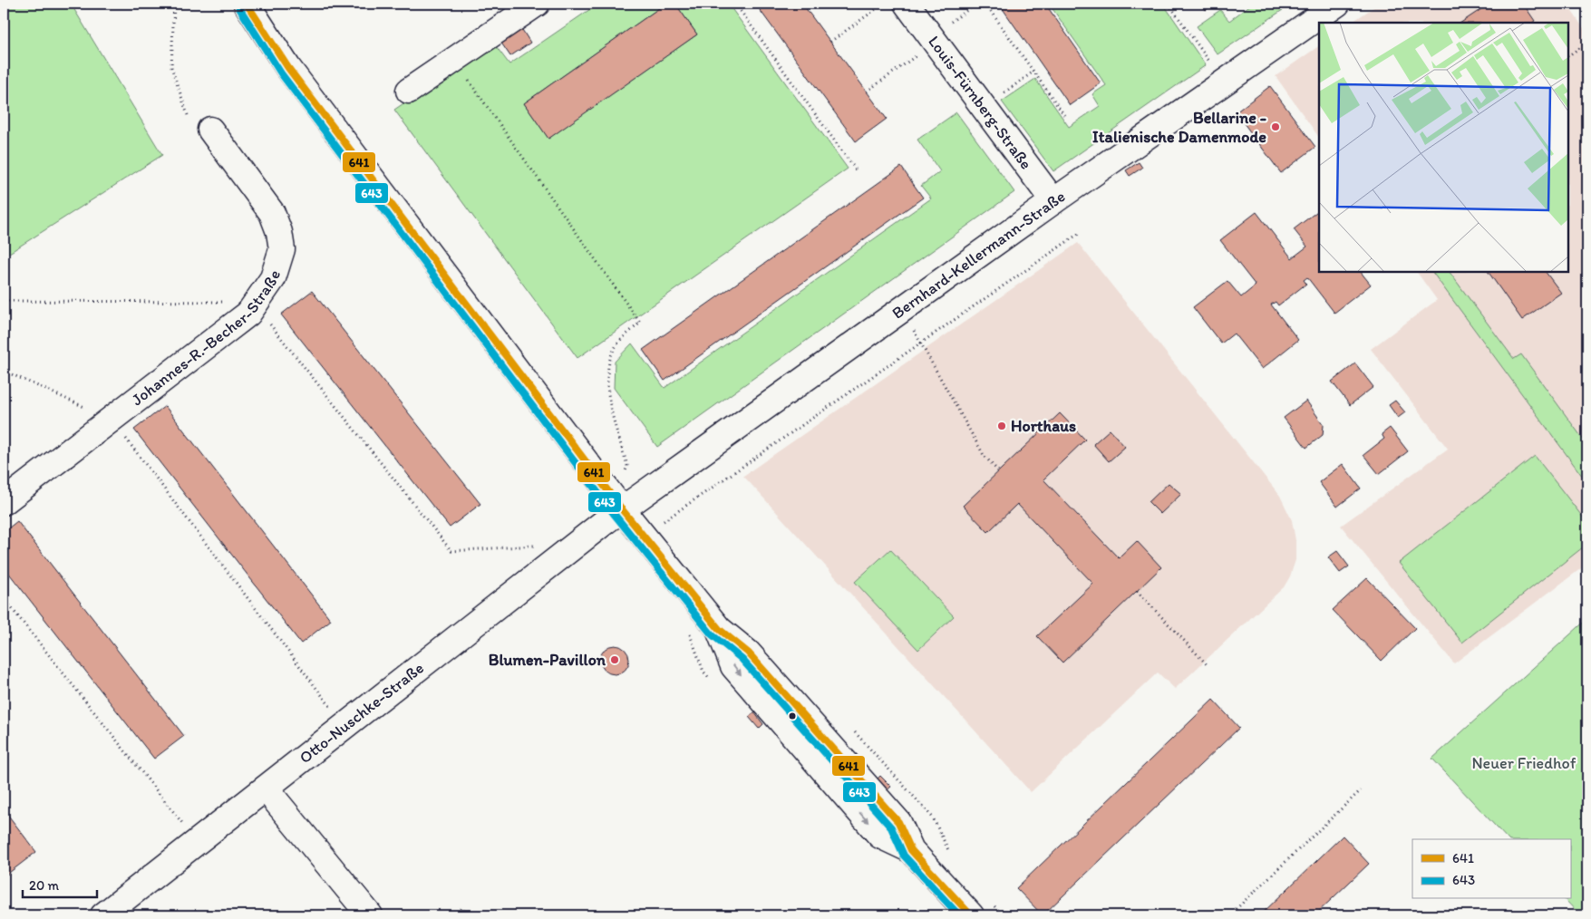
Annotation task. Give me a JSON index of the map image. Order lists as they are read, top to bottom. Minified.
{"streets":{"street":["Louis-Fürnberg-Straße","Bernhard-Kellermann-Straße","Johannes-R.-Becher-Straße","Otto-Nuschke-Straße"]},"crossings":[["Louis-Fürnberg-Straße","Bernhard-Kellermann-Straße"],["Bernhard-Kellermann-Straße","Otto-Nuschke-Straße"]],"parks":["Neuer Friedhof"],"places":["Bellarine - Italienische Damenmode","Horthaus","Blumen-Pavillon"],"lines":["transit line 641","transit line 643"],"legend":["641","643"],"scale_bar":"20 m"}
